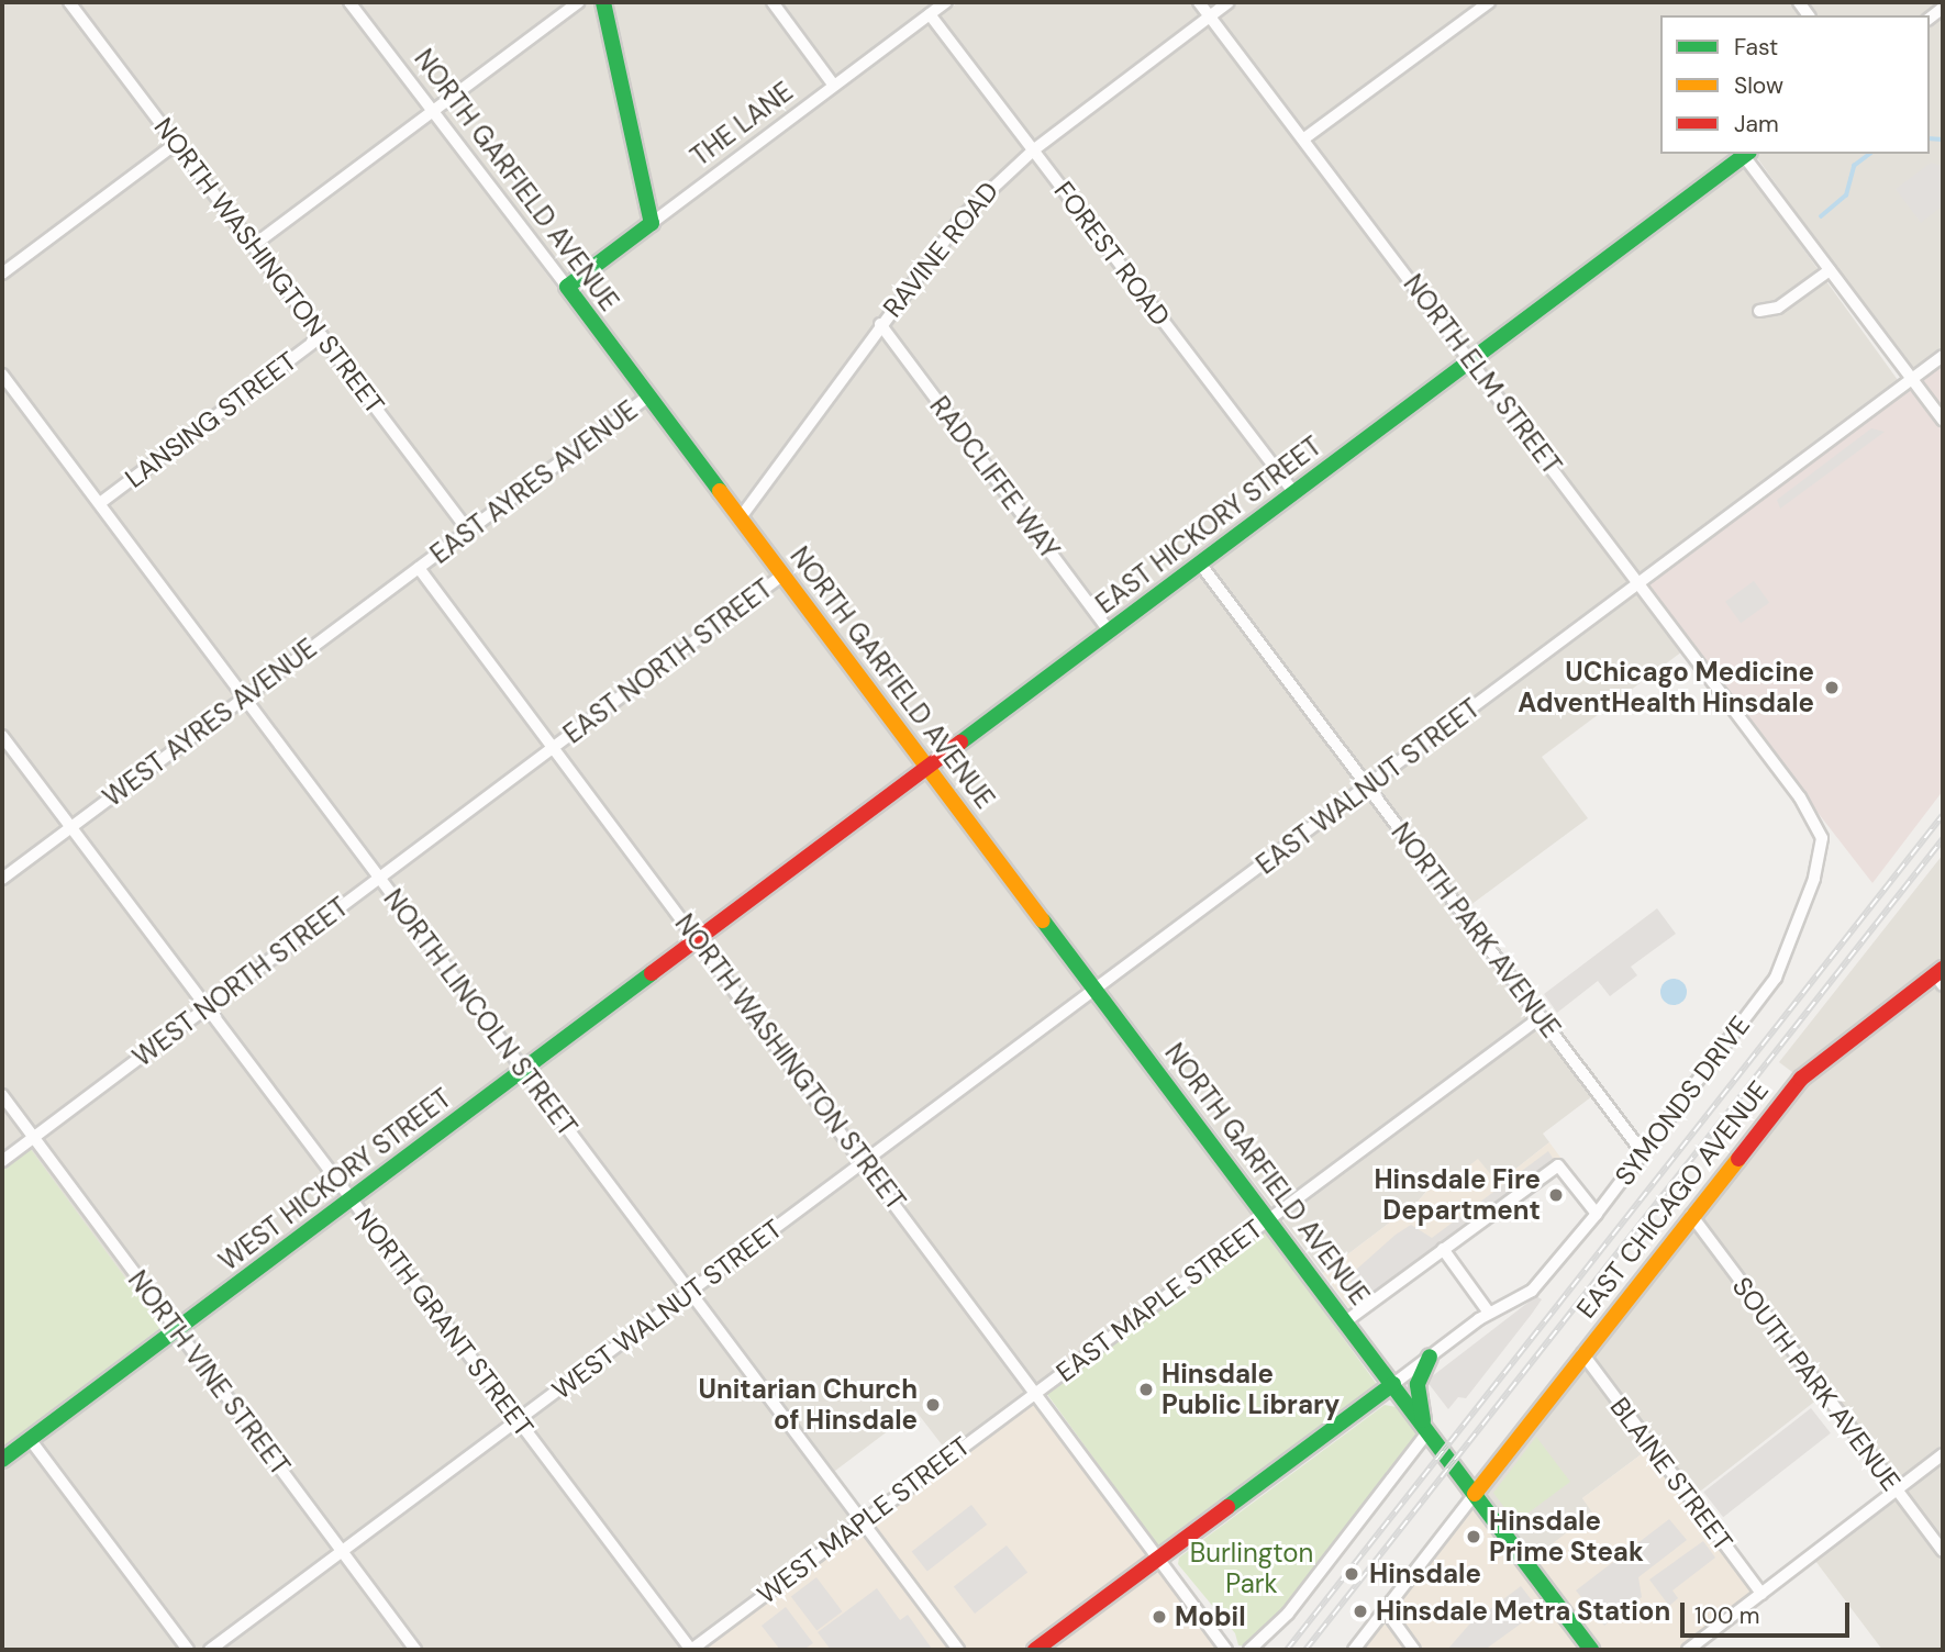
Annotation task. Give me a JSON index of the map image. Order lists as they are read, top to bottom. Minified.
{"streets":{"main road":["THE LANE","NORTH GARFIELD AVENUE","EAST HICKORY STREET","WEST HICKORY STREET","EAST CHICAGO AVENUE"],"street":["RAVINE ROAD","FOREST ROAD","NORTH WASHINGTON STREET","NORTH ELM STREET","LANSING STREET","RADCLIFFE WAY","EAST AYRES AVENUE","EAST NORTH STREET","WEST AYRES AVENUE","EAST WALNUT STREET","NORTH PARK AVENUE","WEST NORTH STREET","NORTH LINCOLN STREET","SYMONDS DRIVE","EAST MAPLE STREET","WEST WALNUT STREET","NORTH GRANT STREET","NORTH VINE STREET","SOUTH PARK AVENUE","BLAINE STREET","WEST MAPLE STREET"]},"crossings":[["THE LANE","NORTH GARFIELD AVENUE"],["THE LANE","FOREST ROAD"],["NORTH GARFIELD AVENUE","RAVINE ROAD"],["NORTH GARFIELD AVENUE","EAST AYRES AVENUE"],["NORTH GARFIELD AVENUE","EAST HICKORY STREET"],["NORTH GARFIELD AVENUE","EAST NORTH STREET"],["NORTH GARFIELD AVENUE","EAST WALNUT STREET"],["NORTH GARFIELD AVENUE","SYMONDS DRIVE"],["NORTH GARFIELD AVENUE","EAST CHICAGO AVENUE"],["NORTH GARFIELD AVENUE","EAST MAPLE STREET"],["RAVINE ROAD","FOREST ROAD"],["RAVINE ROAD","NORTH ELM STREET"],["RAVINE ROAD","RADCLIFFE WAY"],["FOREST ROAD","EAST HICKORY STREET"],["NORTH WASHINGTON STREET","LANSING STREET"],["NORTH WASHINGTON STREET","EAST AYRES AVENUE"],["NORTH WASHINGTON STREET","EAST HICKORY STREET"],["NORTH WASHINGTON STREET","EAST NORTH STREET"],["NORTH WASHINGTON STREET","WEST AYRES AVENUE"],["NORTH WASHINGTON STREET","EAST WALNUT STREET"],["NORTH WASHINGTON STREET","WEST NORTH STREET"],["NORTH WASHINGTON STREET","WEST HICKORY STREET"],["NORTH WASHINGTON STREET","EAST MAPLE STREET"],["NORTH WASHINGTON STREET","WEST WALNUT STREET"],["NORTH WASHINGTON STREET","WEST MAPLE STREET"],["NORTH ELM STREET","EAST HICKORY STREET"],["NORTH ELM STREET","EAST WALNUT STREET"],["NORTH ELM STREET","SYMONDS DRIVE"],["LANSING STREET","NORTH LINCOLN STREET"],["RADCLIFFE WAY","EAST HICKORY STREET"],["EAST AYRES AVENUE","WEST AYRES AVENUE"],["EAST HICKORY STREET","NORTH PARK AVENUE"],["EAST HICKORY STREET","WEST HICKORY STREET"],["EAST NORTH STREET","WEST NORTH STREET"],["WEST AYRES AVENUE","NORTH LINCOLN STREET"],["WEST AYRES AVENUE","NORTH GRANT STREET"],["EAST WALNUT STREET","NORTH PARK AVENUE"],["EAST WALNUT STREET","WEST WALNUT STREET"],["NORTH PARK AVENUE","SYMONDS DRIVE"],["NORTH PARK AVENUE","EAST MAPLE STREET"],["WEST NORTH STREET","NORTH LINCOLN STREET"],["WEST NORTH STREET","NORTH GRANT STREET"],["WEST NORTH STREET","NORTH VINE STREET"],["NORTH LINCOLN STREET","WEST HICKORY STREET"],["NORTH LINCOLN STREET","WEST WALNUT STREET"],["NORTH LINCOLN STREET","WEST MAPLE STREET"],["WEST HICKORY STREET","NORTH GRANT STREET"],["WEST HICKORY STREET","NORTH VINE STREET"],["EAST CHICAGO AVENUE","SOUTH PARK AVENUE"],["EAST CHICAGO AVENUE","BLAINE STREET"],["EAST MAPLE STREET","WEST MAPLE STREET"],["WEST WALNUT STREET","NORTH GRANT STREET"],["WEST WALNUT STREET","NORTH VINE STREET"],["NORTH GRANT STREET","WEST MAPLE STREET"]],"parks":["Burlington Park"],"places":["UChicago Medicine AdventHealth Hinsdale","Hinsdale Fire Department","Hinsdale Public Library","Unitarian Church of Hinsdale","Hinsdale Prime Steak","Hinsdale","Hinsdale Metra Station","Mobil"],"legend":["Fast","Slow","Jam"],"scale_bar":"100 m"}
